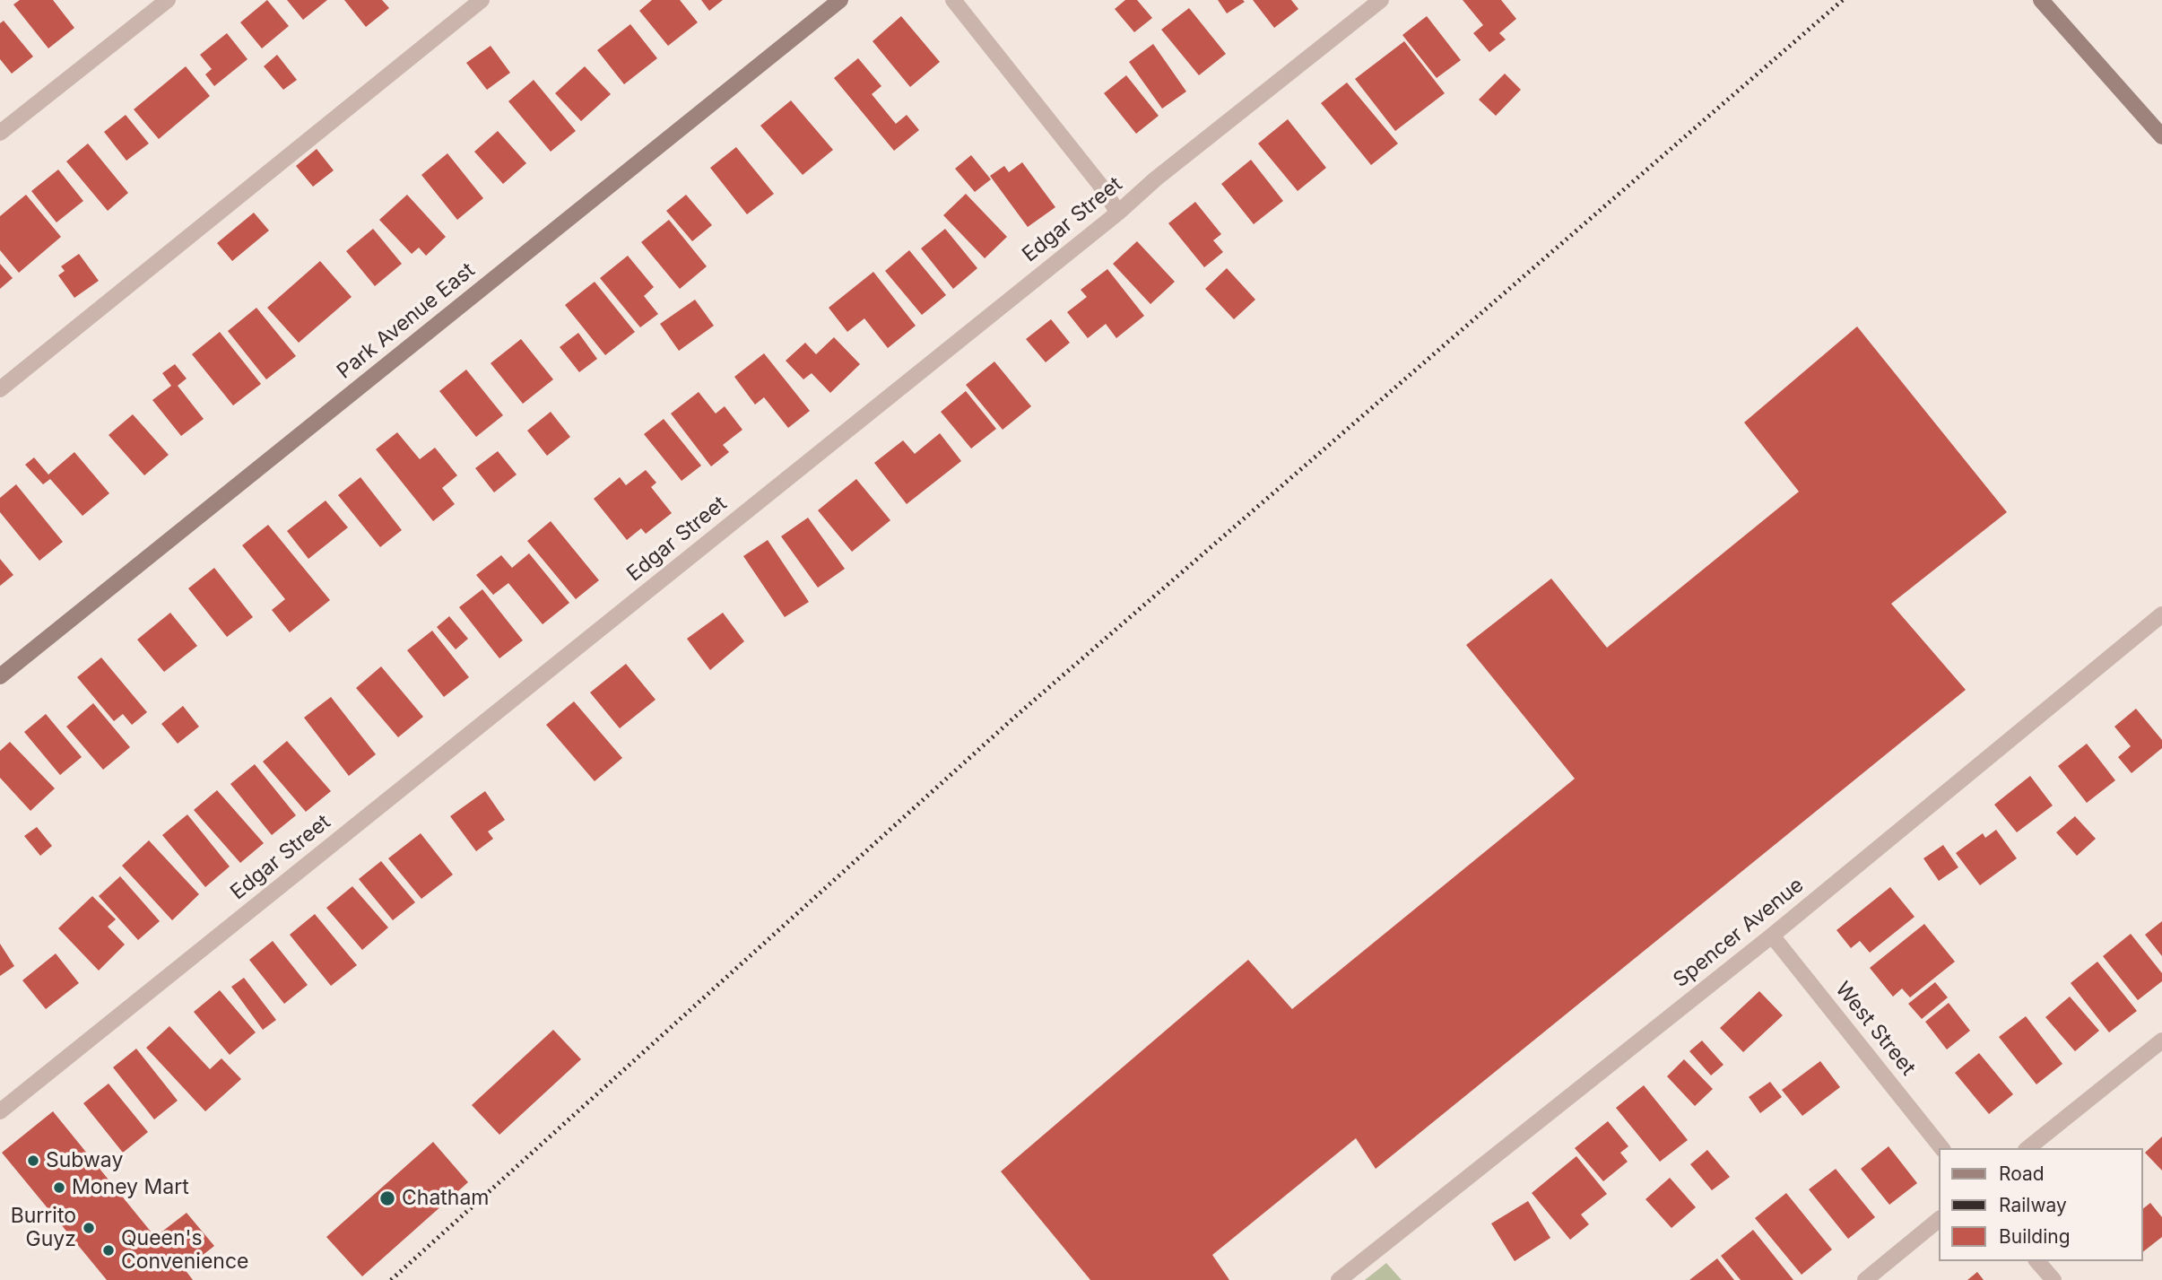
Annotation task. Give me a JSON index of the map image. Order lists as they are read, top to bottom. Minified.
{"streets":{"main road":["Park Avenue East"],"street":["Edgar Street","Spencer Avenue","West Street"]},"crossings":[["Spencer Avenue","West Street"]],"places":["Subway","Money Mart","Chatham","Burrito Guyz","Queen's Convenience"],"legend":["Road","Railway","Building"]}
